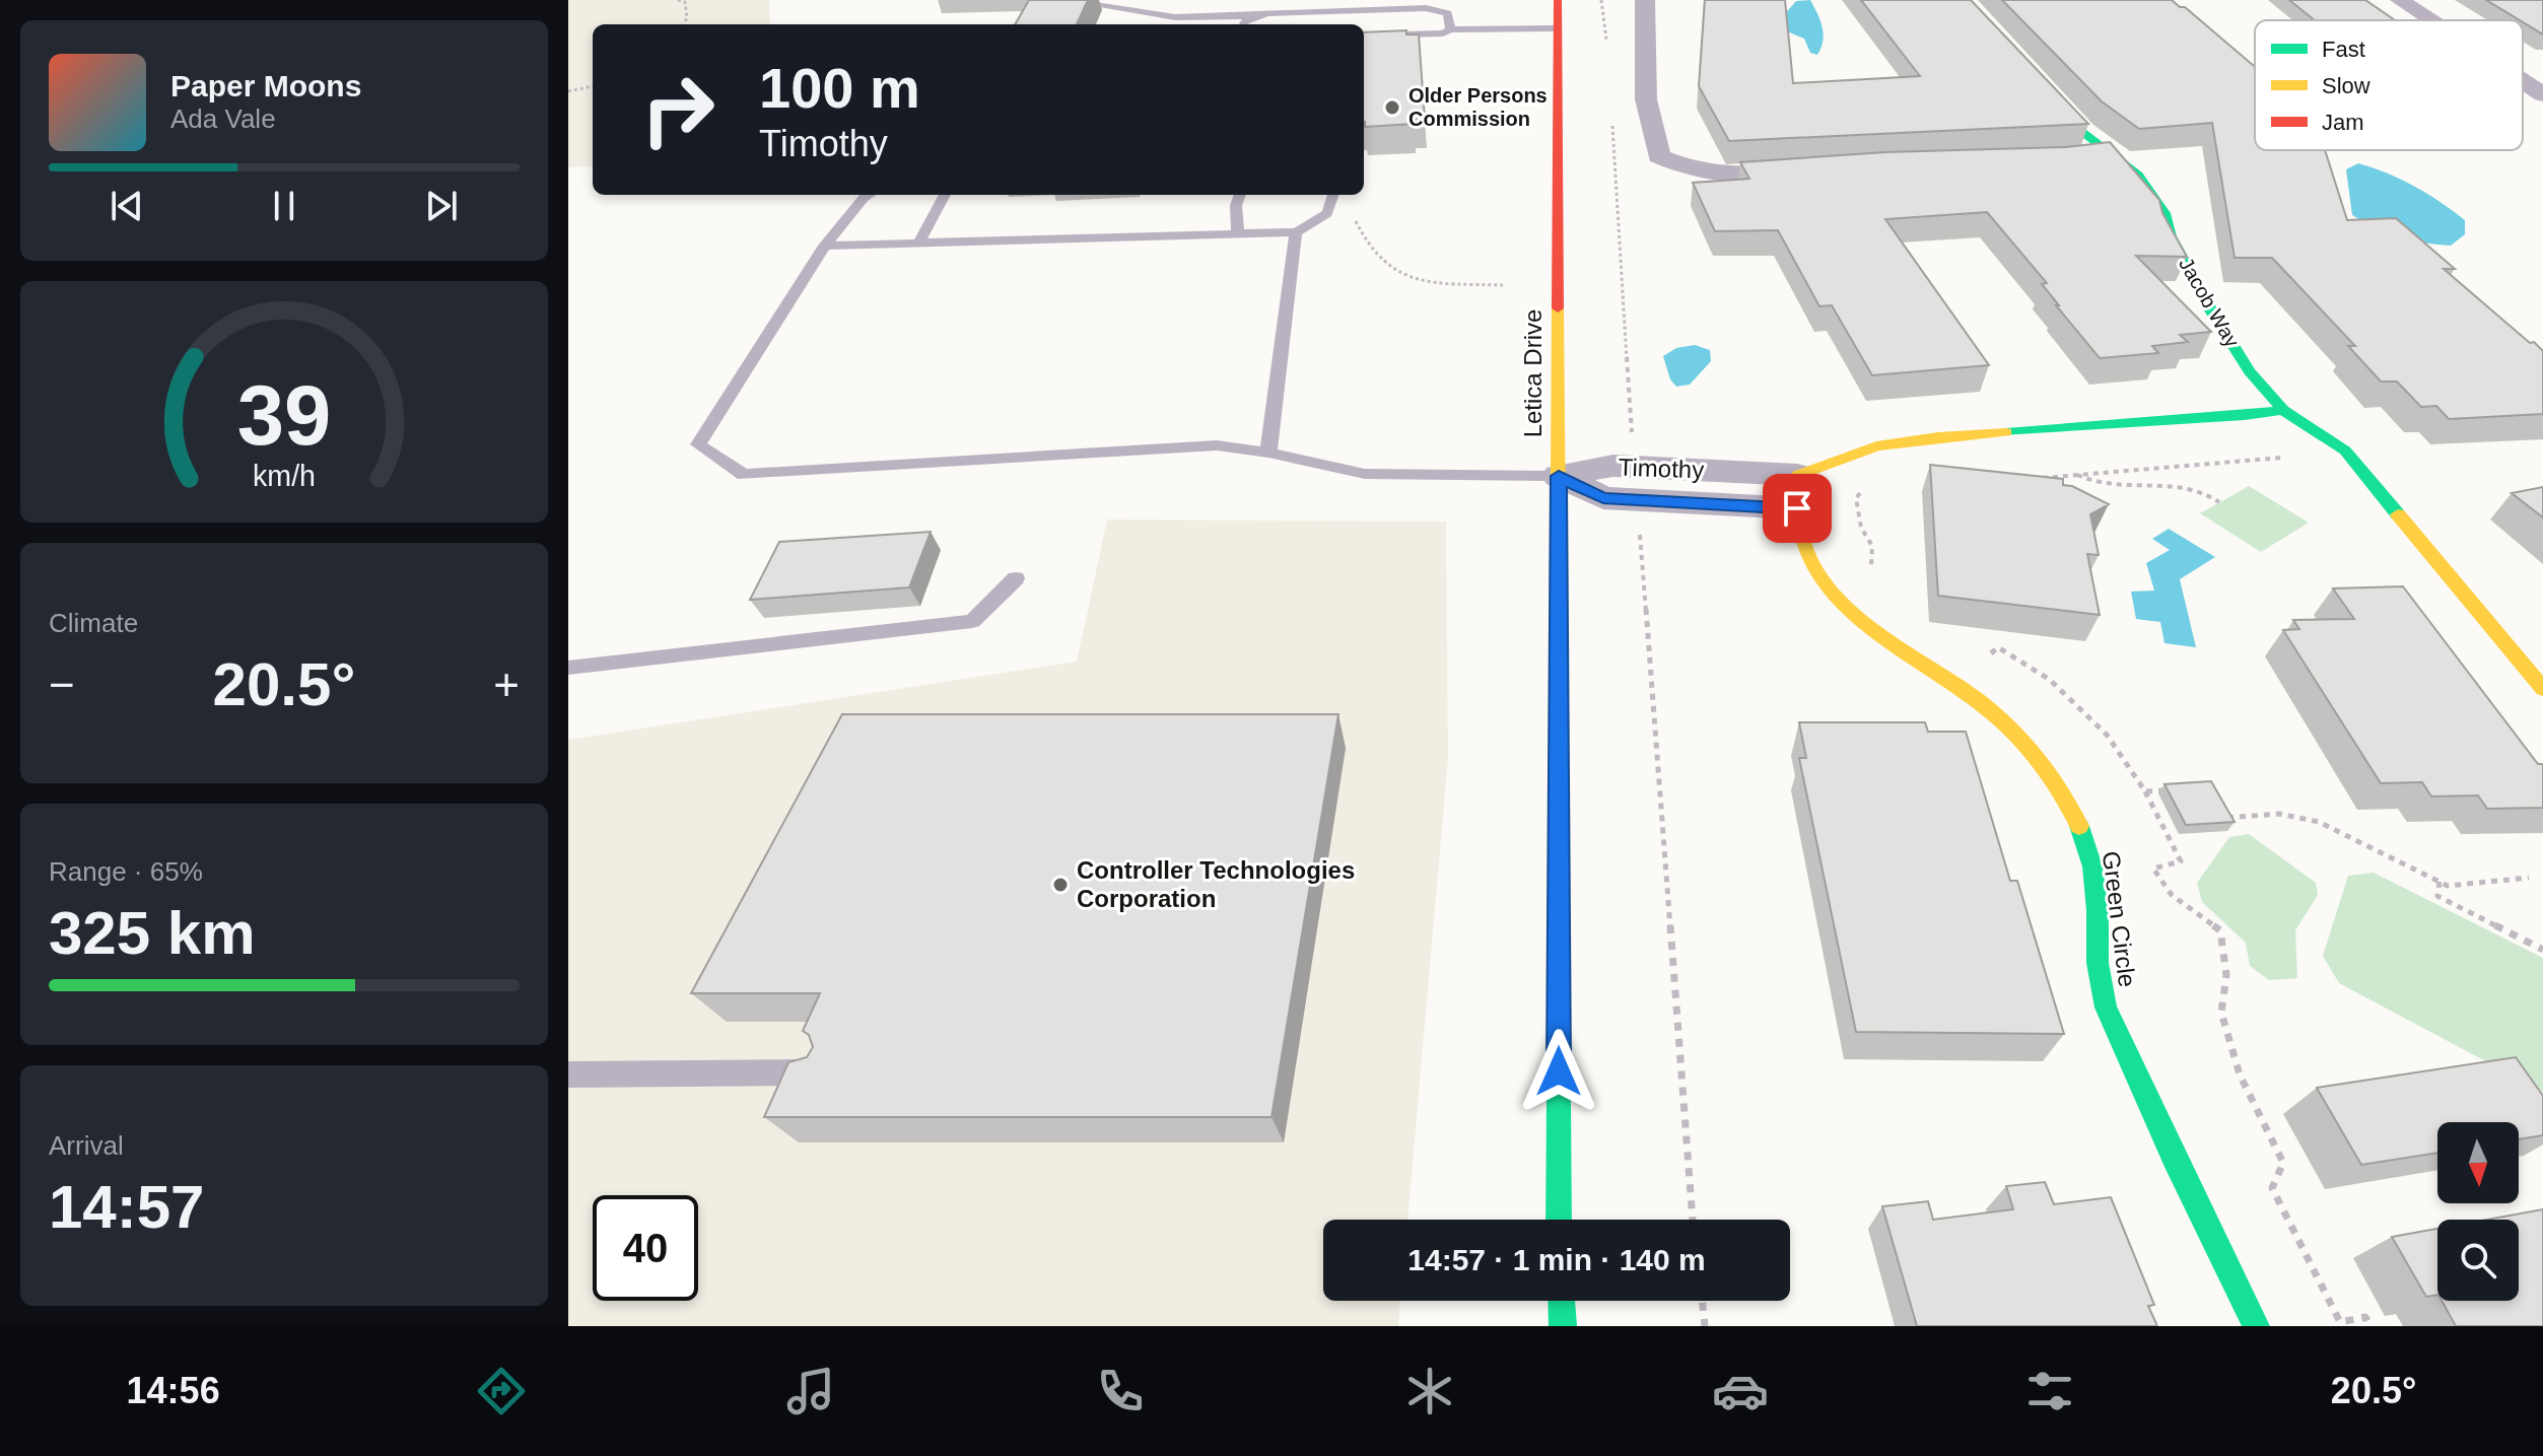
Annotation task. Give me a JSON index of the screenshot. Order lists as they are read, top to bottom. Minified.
{"streets":{"street":["Jacob Way","Letica Drive","Timothy","Green Circle"]},"crossings":[["Jacob Way","Timothy"],["Letica Drive","Timothy"],["Timothy","Green Circle"]],"places":["Older Persons Commission","Controller Technologies Corporation"],"legend":["Fast","Slow","Jam"],"north":"bottom","page":{"turn":["100 m","Timothy"],"song":["Paper Moons","Ada Vale"],"tile":["Climate",["Range · 65%","325 km"],["Arrival","14:57"]],"heat":["−","20.5°","+"],"limit":"40","trip":"14:57 · 1 min · 140 m","tabs":["14:56","20.5°"],"gauge":["39","km/h"]}}
